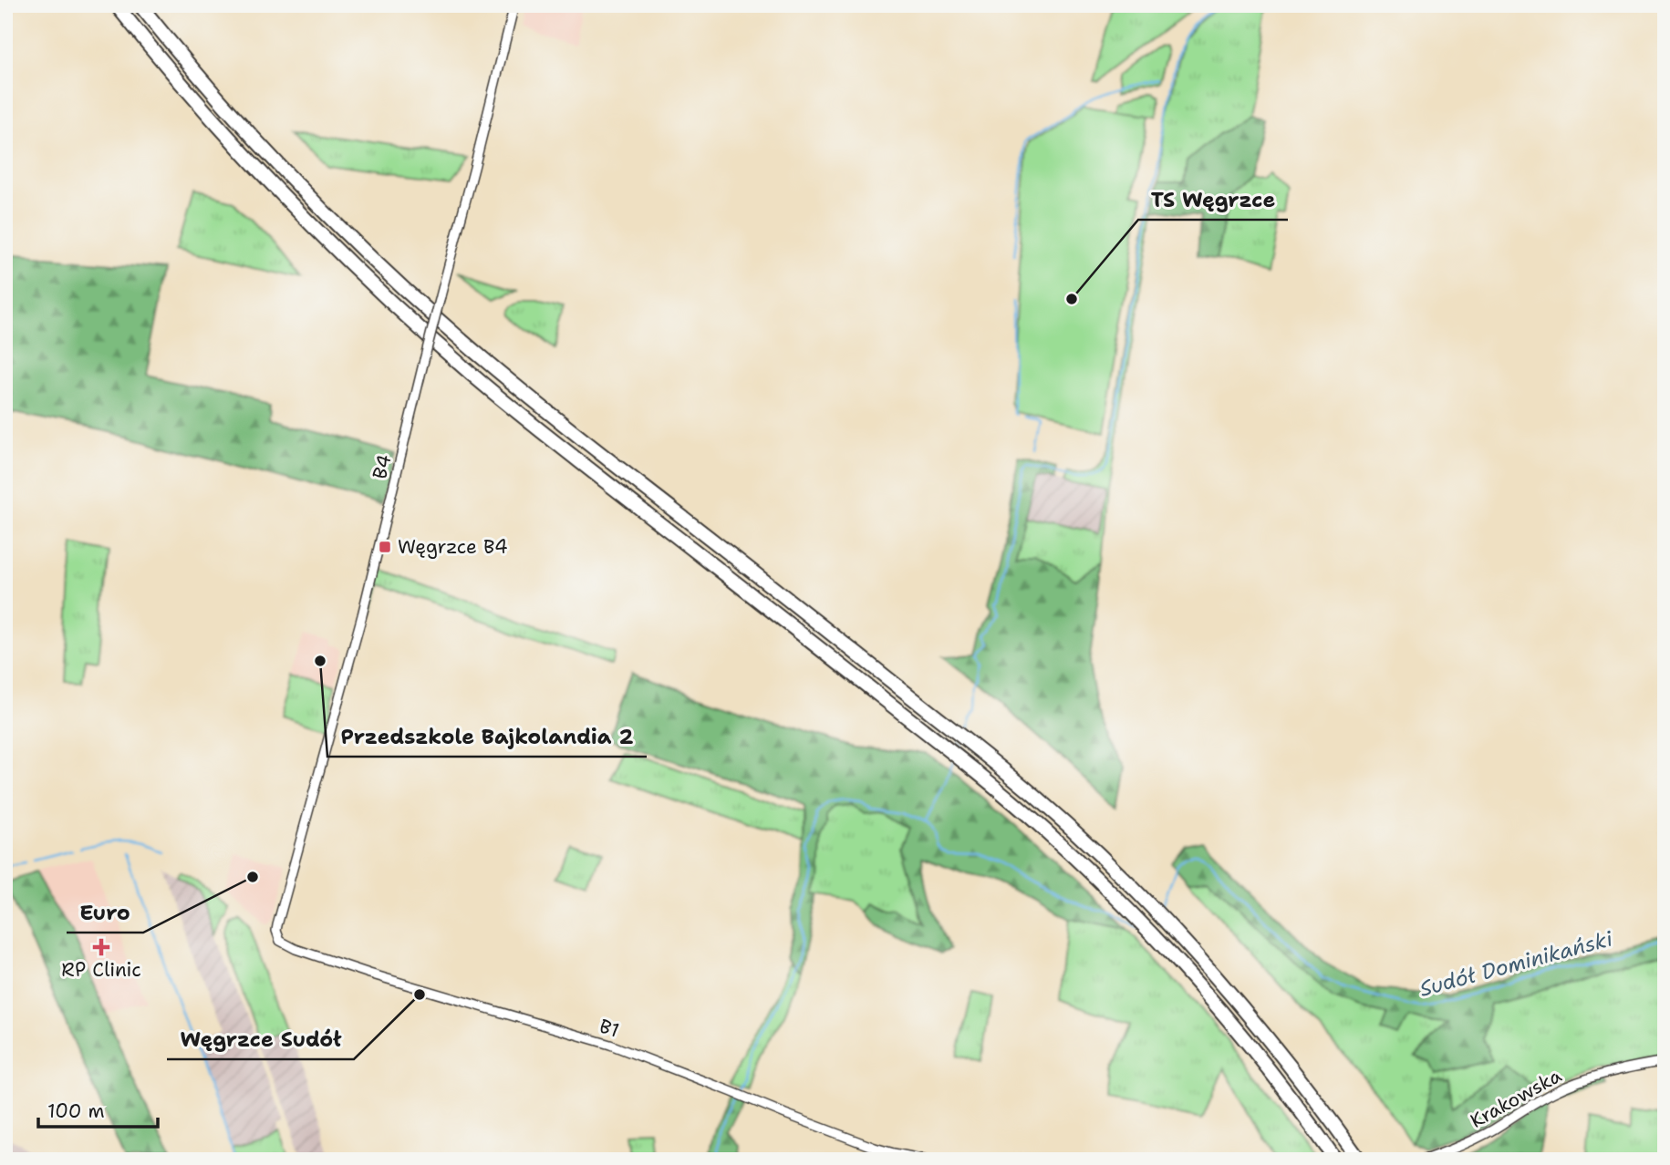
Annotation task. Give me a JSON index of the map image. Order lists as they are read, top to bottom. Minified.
{"streets":{"street":["B4","B1","Krakowska"]},"crossings":[["B4","B1"]],"water":["Sudół Dominikański"],"places":{"other":["TS Węgrzce","Przedszkole Bajkolandia 2","Euro","Węgrzce Sudół"],"transit":["Węgrzce B4"],"health":["RP Clinic"]},"scale_bar":"100 m"}
